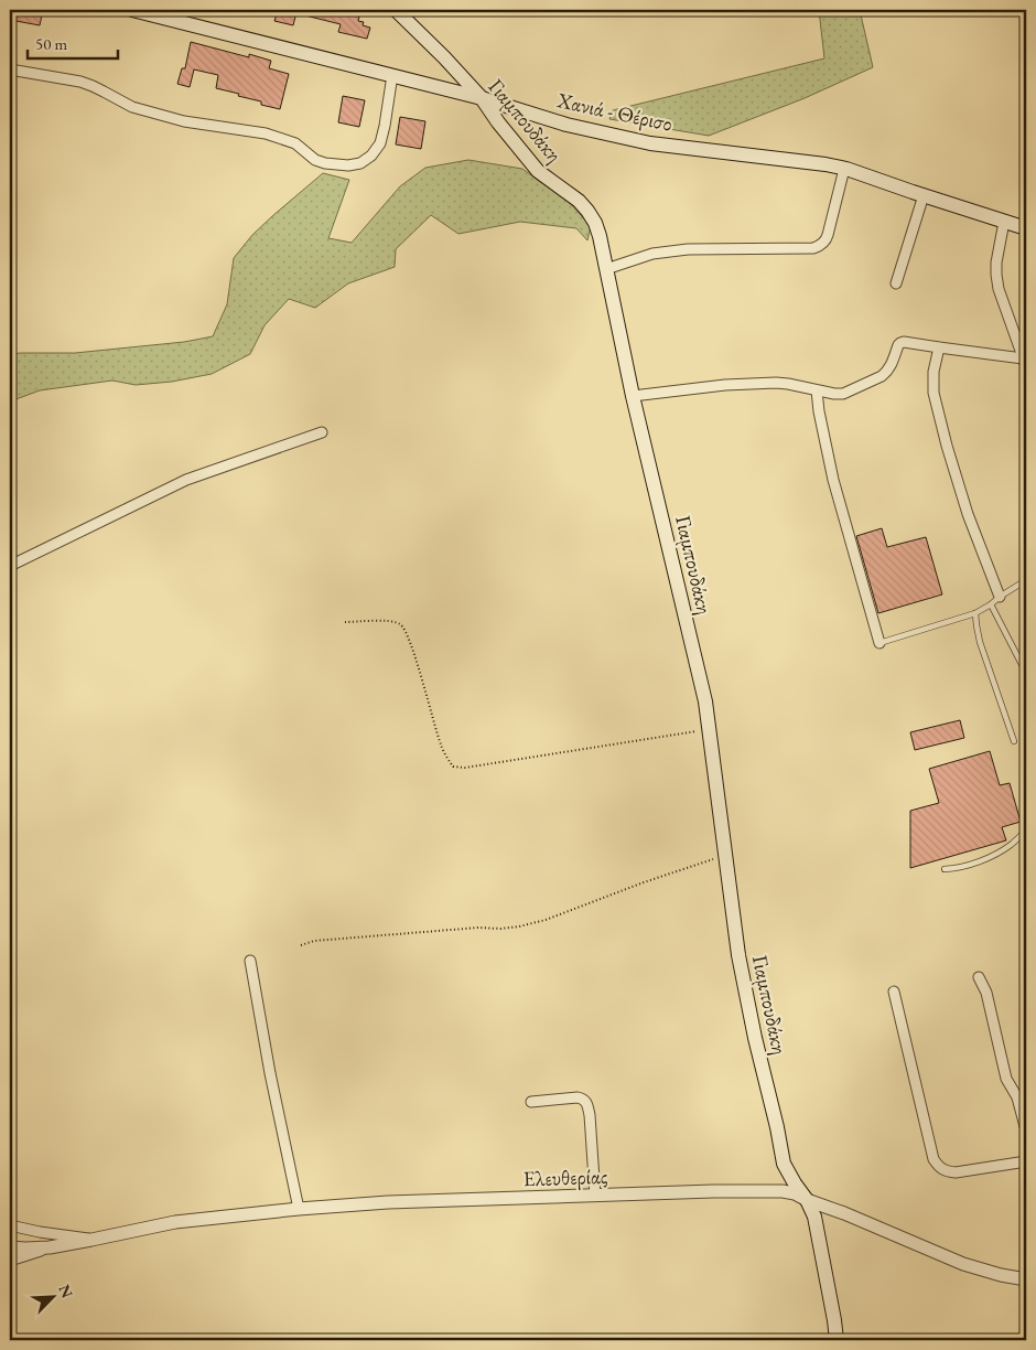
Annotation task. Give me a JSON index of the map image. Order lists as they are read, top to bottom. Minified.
{"streets":{"main road":["Χανιά - Θέρισο","Γιαμπουδάκη"],"street":["Ελευθερίας"]},"crossings":[["Χανιά - Θέρισο","Γιαμπουδάκη"],["Γιαμπουδάκη","Ελευθερίας"]],"scale_bar":"50 m","north":"top right"}
